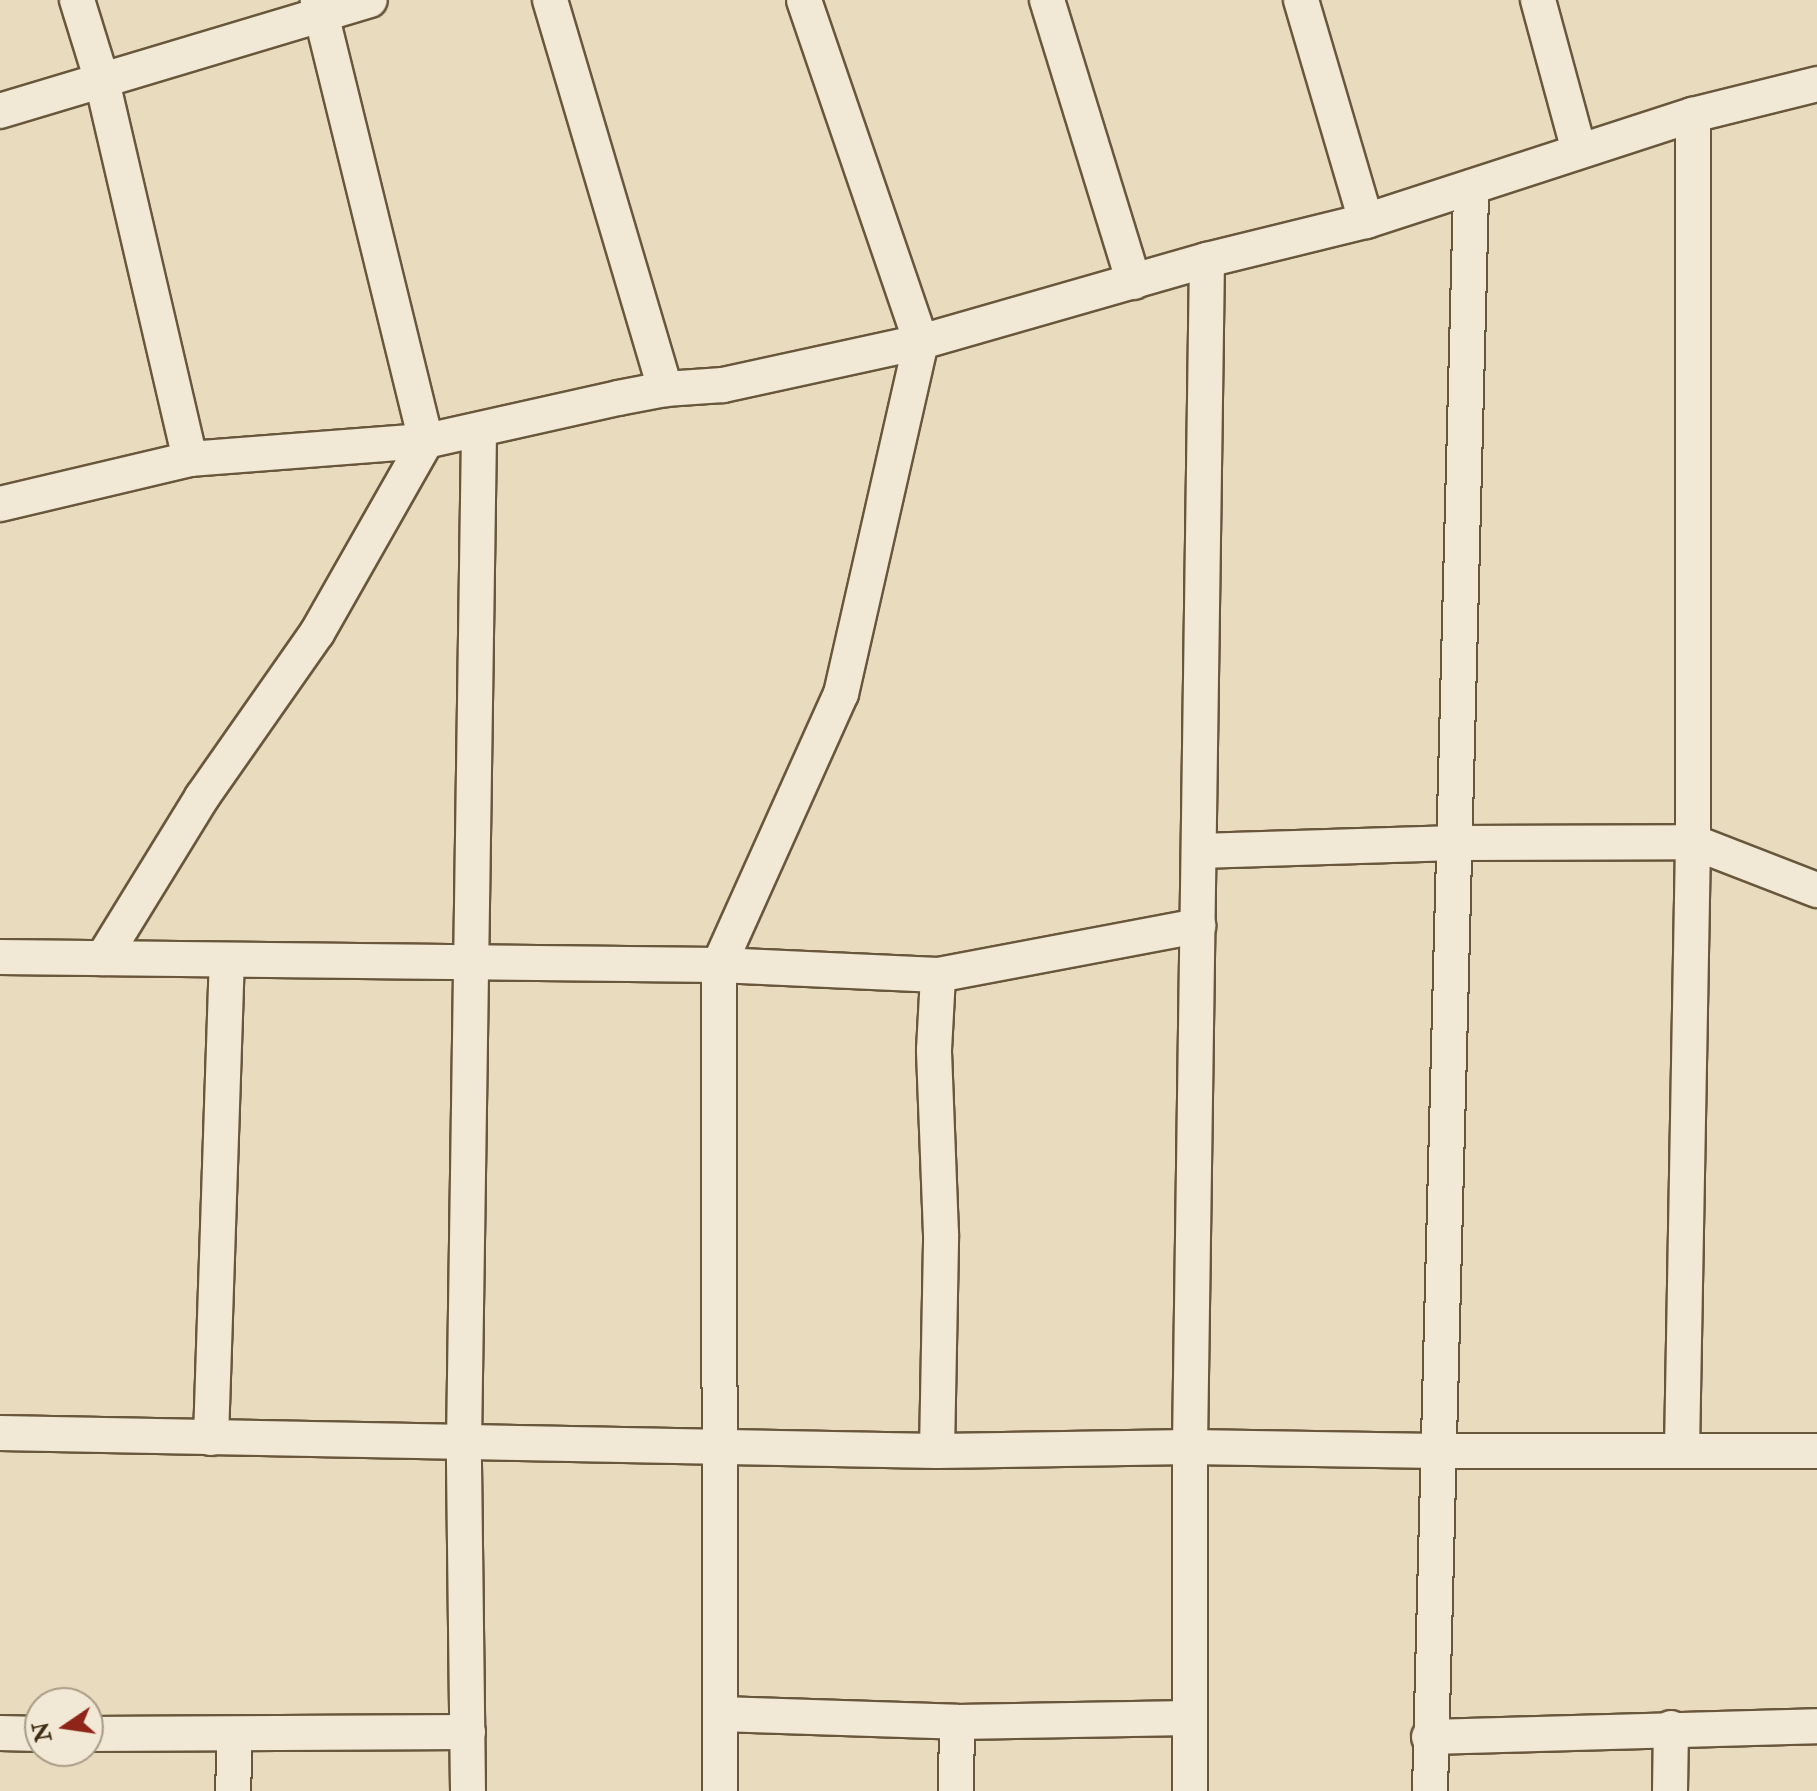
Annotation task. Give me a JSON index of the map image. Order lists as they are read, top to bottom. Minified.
{"north":"left"}
